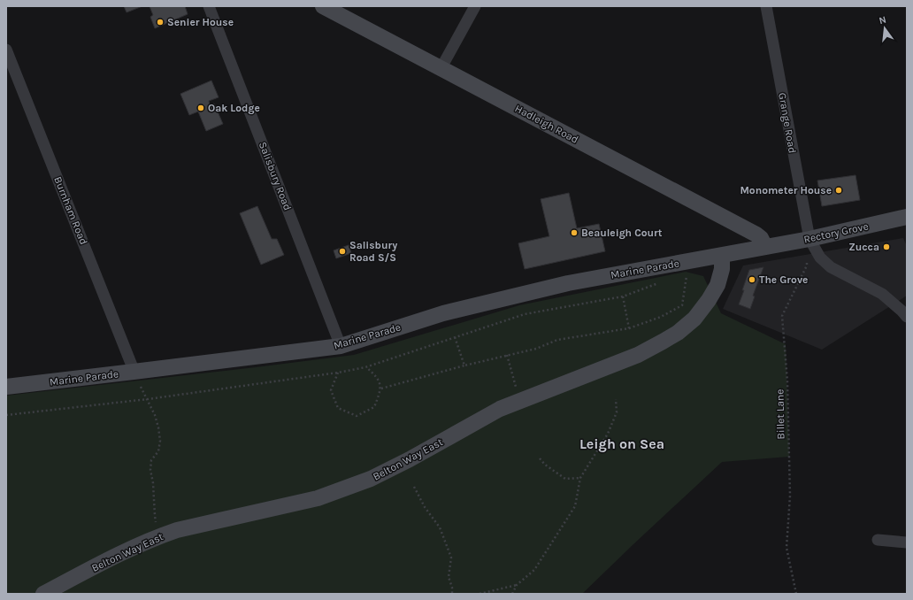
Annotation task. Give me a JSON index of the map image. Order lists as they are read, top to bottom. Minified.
{"streets":{"street":["Grange Road","Hadleigh Road","Salisbury Road","Burnham Road","Rectory Grove","Marine Parade","Belton Way East"],"path":["Billet Lane"]},"crossings":[["Grange Road","Rectory Grove"],["Grange Road","Billet Lane"],["Hadleigh Road","Rectory Grove"],["Salisbury Road","Marine Parade"],["Burnham Road","Marine Parade"],["Rectory Grove","Marine Parade"],["Rectory Grove","Billet Lane"],["Rectory Grove","Belton Way East"],["Marine Parade","Belton Way East"]],"districts":["Leigh on Sea"],"places":["Senier House","Oak Lodge","Monometer House","Beauleigh Court","Zucca","Salisbury Road S/S","The Grove"],"north":"top"}
